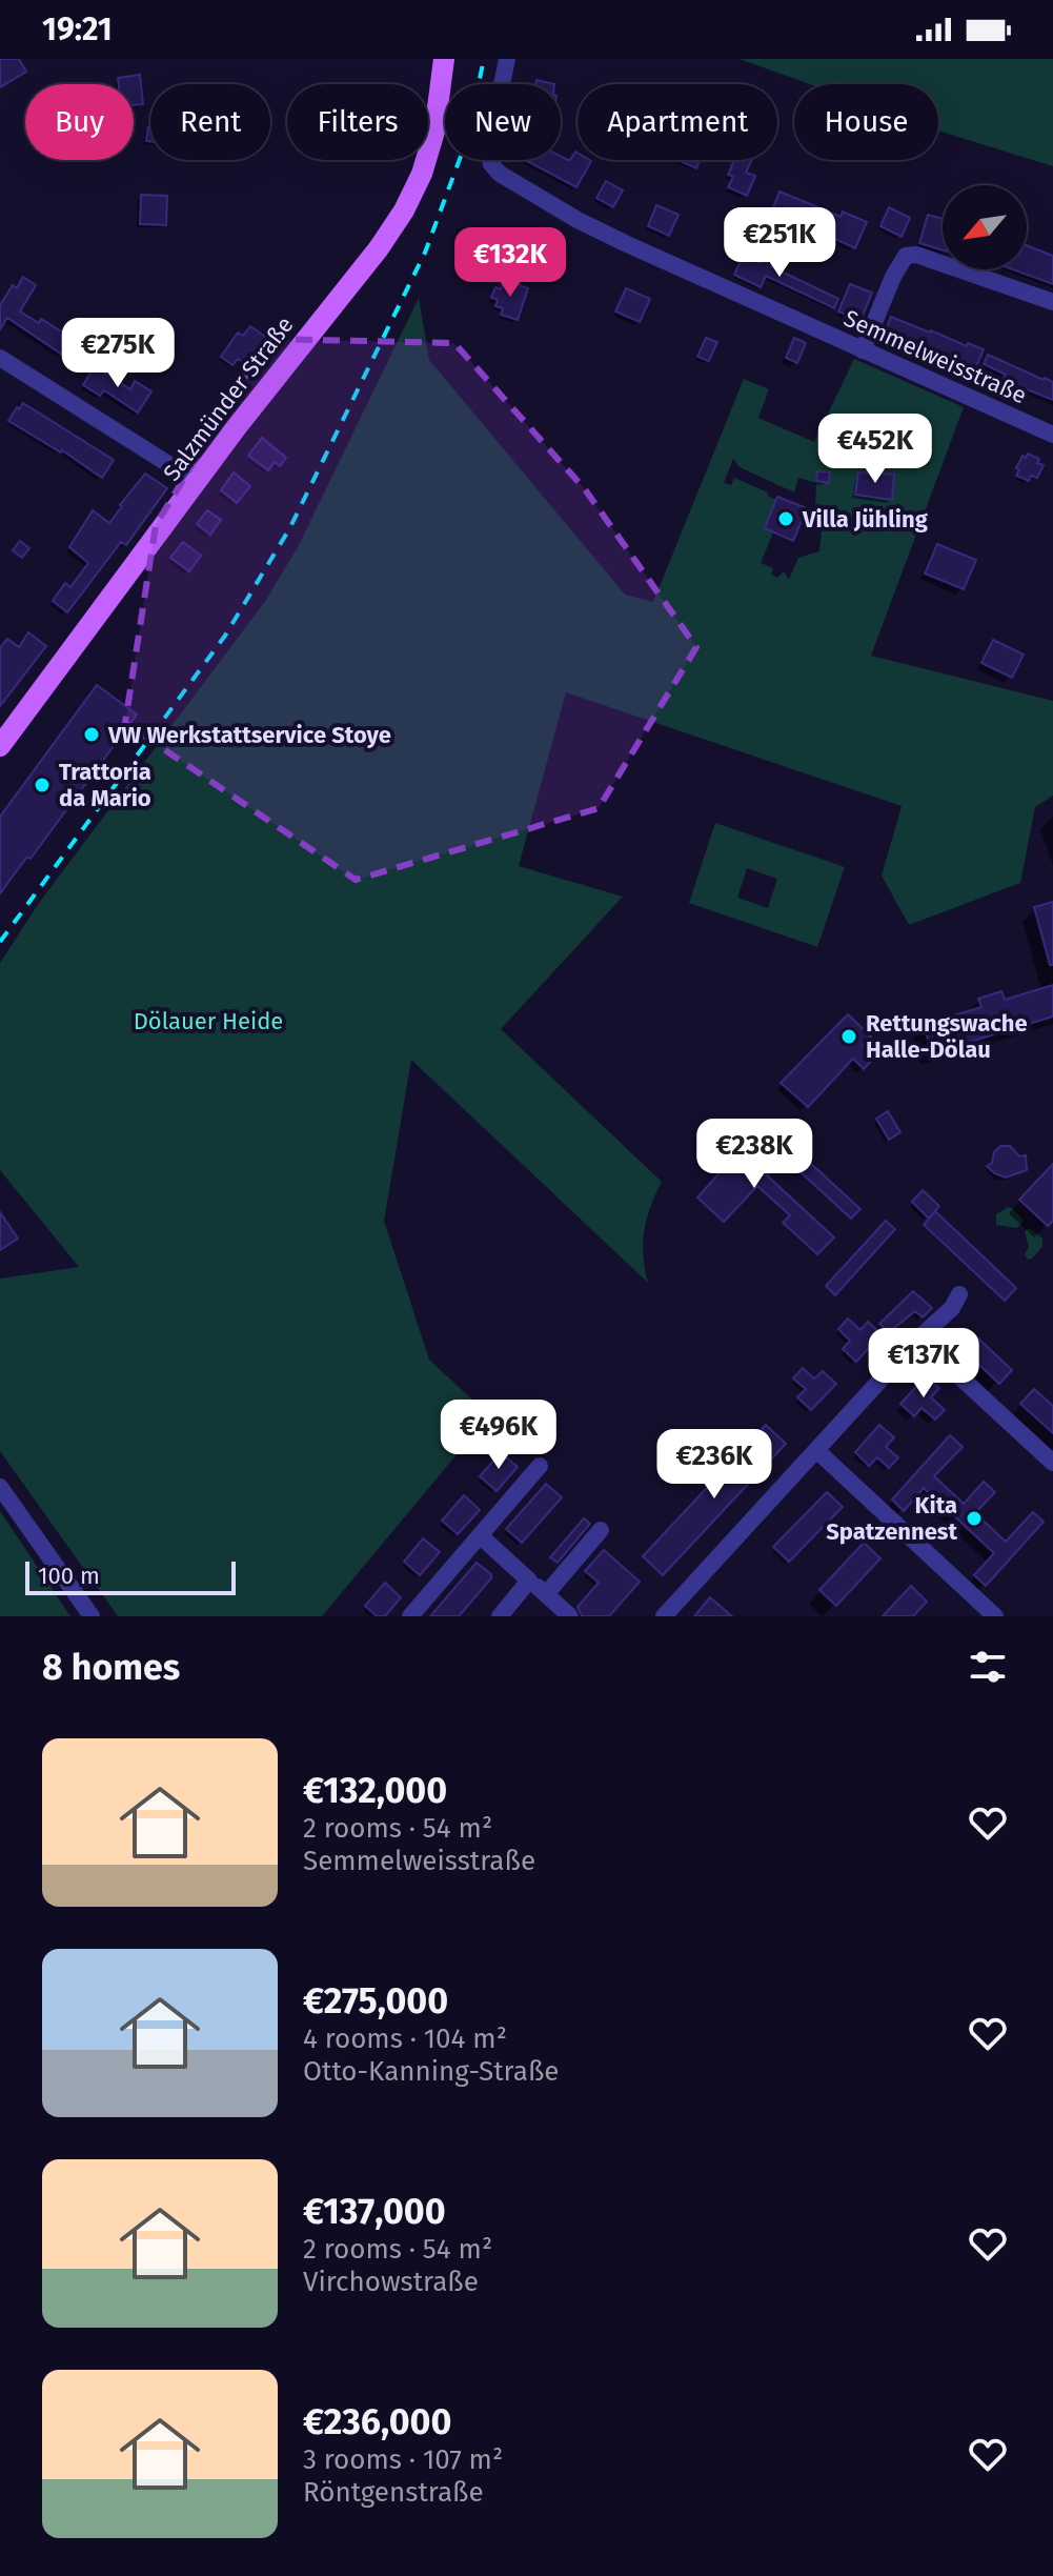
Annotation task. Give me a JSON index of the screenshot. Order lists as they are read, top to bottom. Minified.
{"streets":{"main road":["Salzmünder Straße"],"street":["Semmelweisstraße"]},"parks":["Dölauer Heide"],"places":["Villa Jühling","VW Werkstattservice Stoye","Trattoria da Mario","Rettungswache Halle-Dölau","Kita Spatzennest"],"scale_bar":"100 m","north":"bottom left","page":{"status":"19:21","chip":["Buy","Rent","Filters","New","Apartment","House"],"price":["€251K","€132K","€275K","€452K","€238K","€137K","€496K","€236K"],"scale":"100 m","heading":"8 homes","list":[{"name":"€132,000","note":"2 rooms · 54 m² · Semmelweisstraße"},{"name":"€275,000","note":"4 rooms · 104 m² · Otto-Kanning-Straße"},{"name":"€137,000","note":"2 rooms · 54 m² · Virchowstraße"},{"name":"€236,000","note":"3 rooms · 107 m² · Röntgenstraße"}]}}
